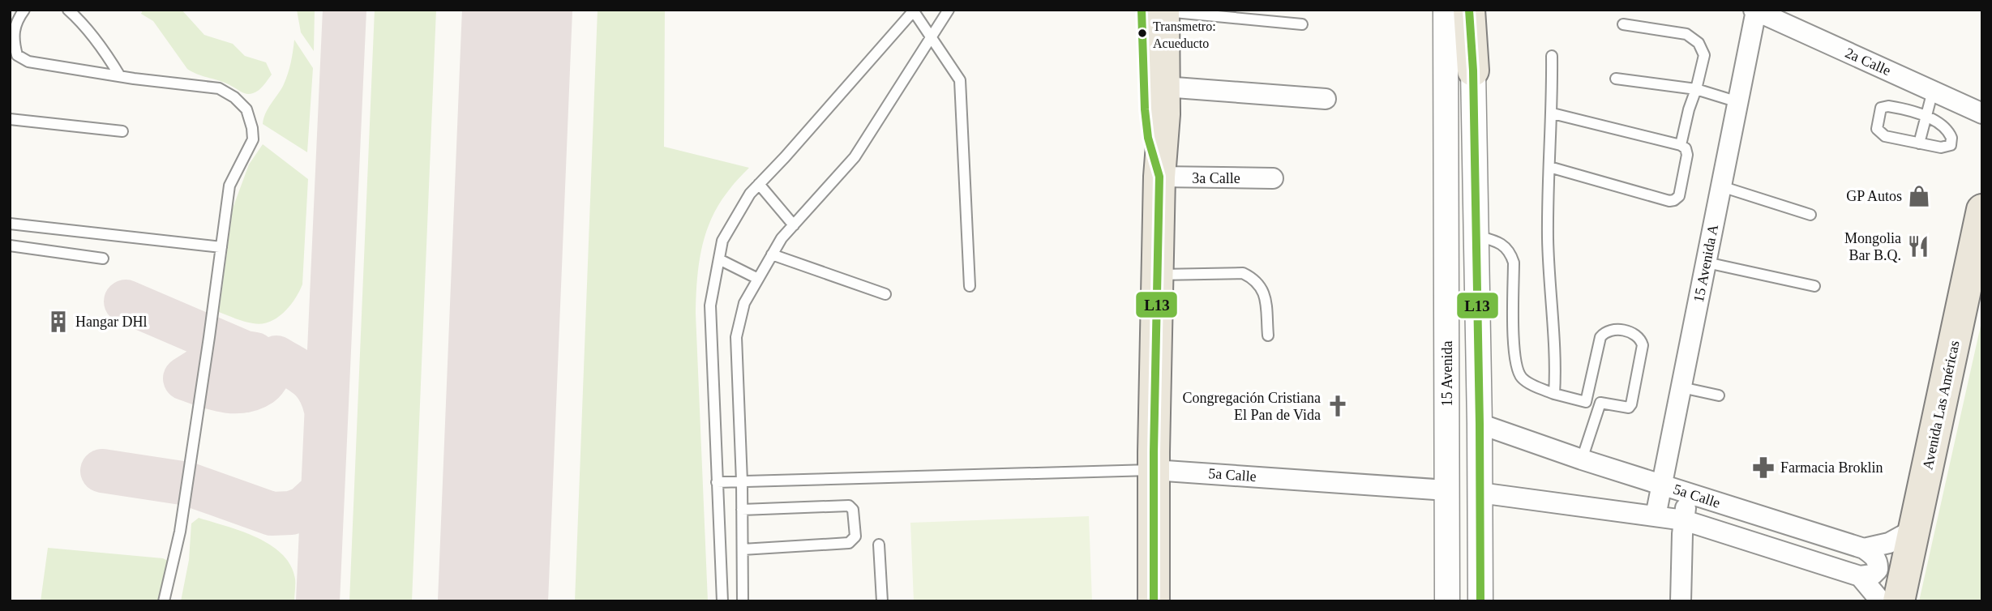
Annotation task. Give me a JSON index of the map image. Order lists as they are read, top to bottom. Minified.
{"streets":{"main road":["Avenida Las Américas"],"street":["2a Calle","3a Calle","15 Avenida A","15 Avenida","5a Calle"]},"crossings":[["2a Calle","15 Avenida A"],["15 Avenida A","5a Calle"],["15 Avenida","5a Calle"]],"places":{"other":["Transmetro: Acueducto"],"shop":["GP Autos"],"restaurant":["Mongolia Bar B.Q."],"building":["Hangar DHl"],"church":["Congregación Cristiana El Pan de Vida"],"pharmacy":["Farmacia Broklin"]},"lines":["transit line L13"]}
